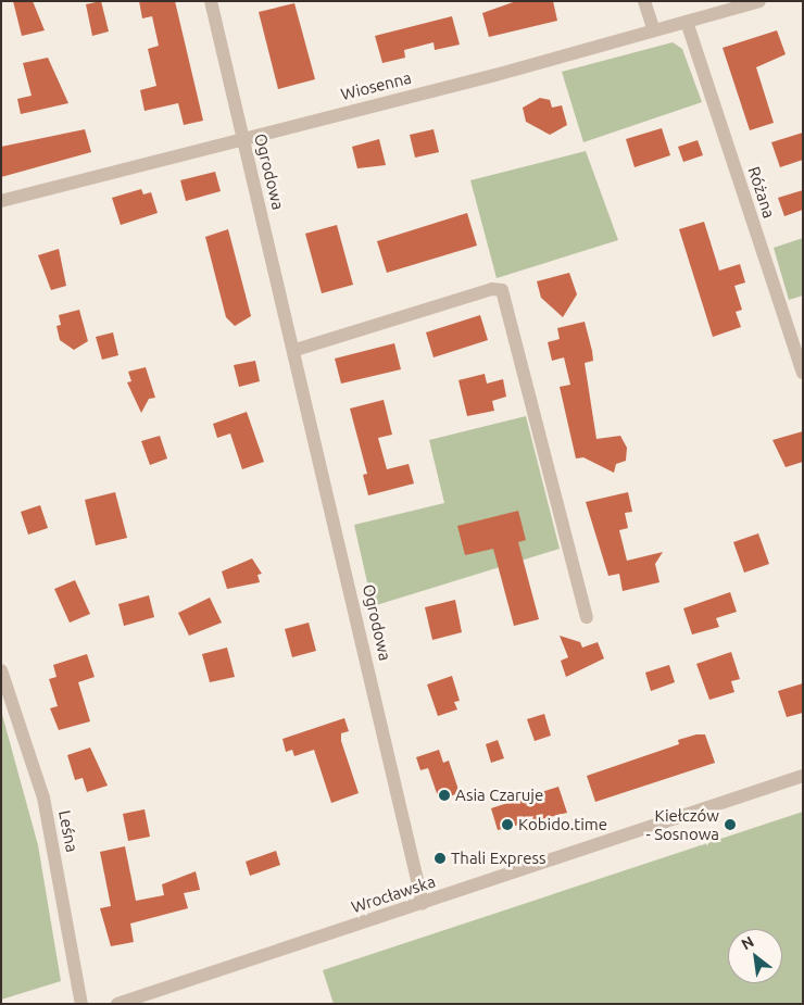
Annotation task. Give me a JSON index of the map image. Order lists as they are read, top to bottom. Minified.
{"streets":{"street":["Wiosenna","Ogrodowa","Różana","Leśna","Wrocławska"]},"crossings":[["Wiosenna","Ogrodowa"],["Wiosenna","Różana"],["Ogrodowa","Wrocławska"]],"places":["Asia Czaruje","Kobido.time","Kiełczów - Sosnowa","Thali Express"],"north":"top left"}
